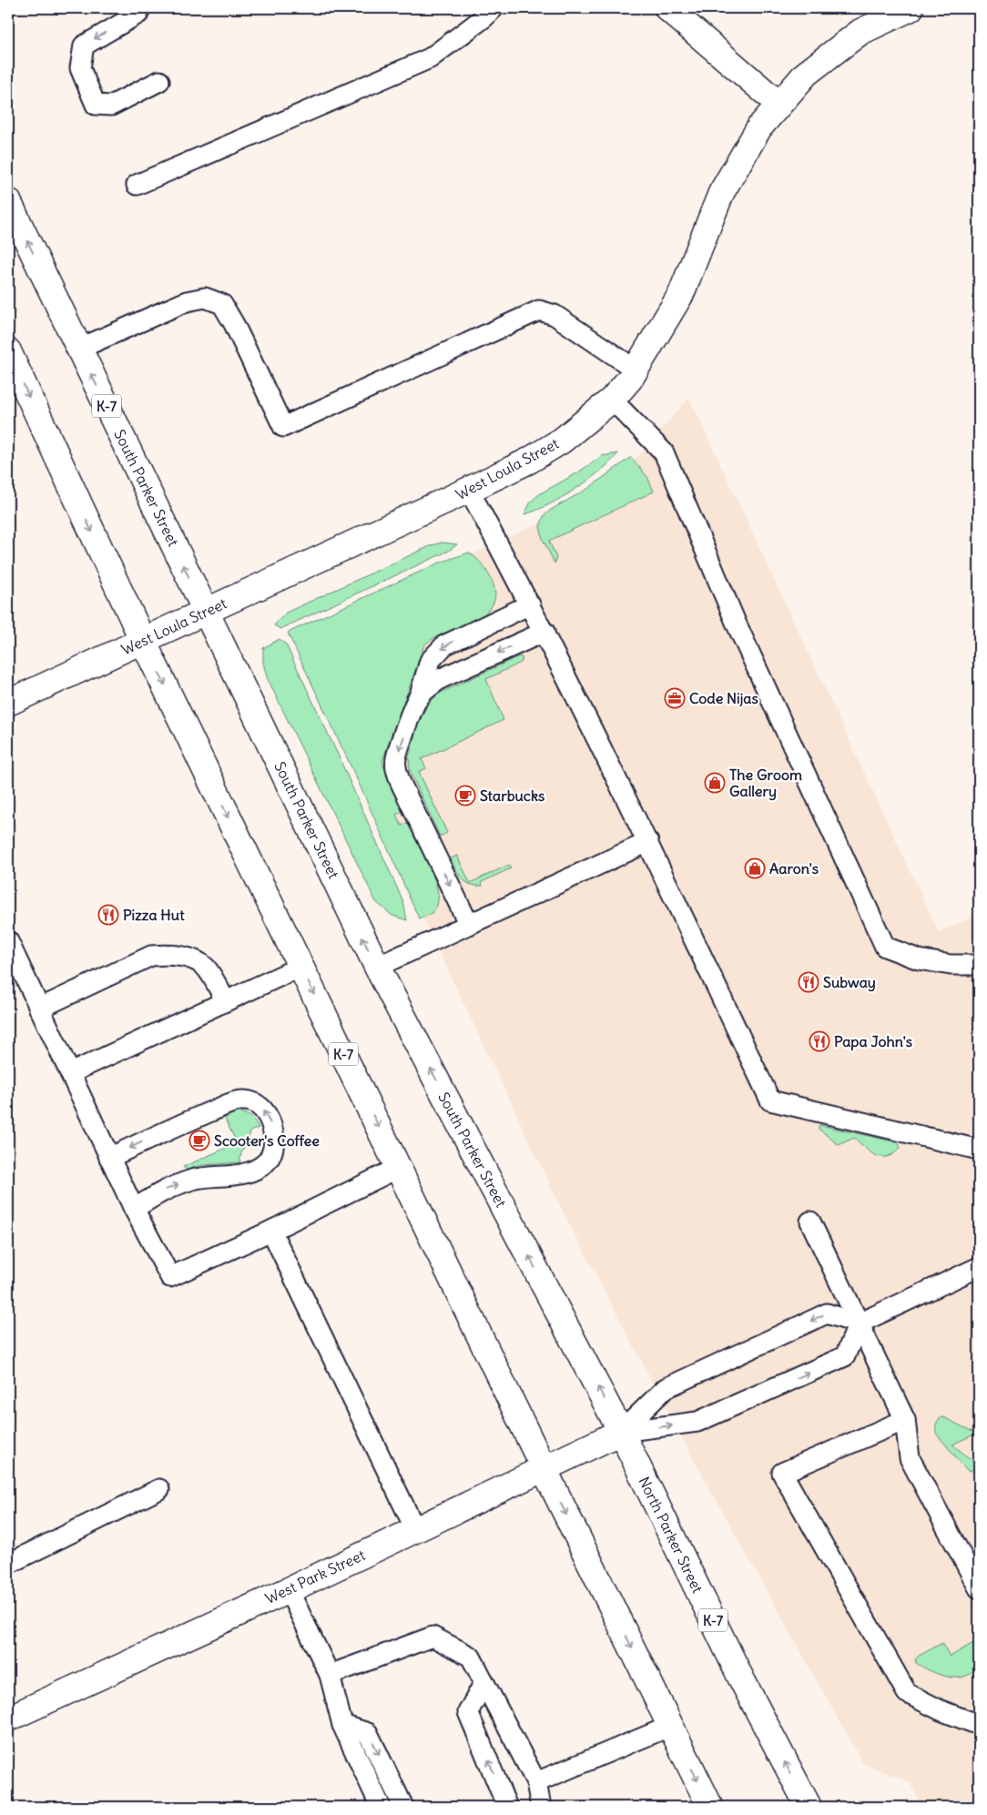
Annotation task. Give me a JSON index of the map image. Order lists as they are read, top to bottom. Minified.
{"streets":{"main road":["K-7","West Loula Street","South Parker Street","North Parker Street","West Park Street"]},"crossings":[["K-7","West Loula Street"],["K-7","West Park Street"],["West Loula Street","South Parker Street"],["South Parker Street","North Parker Street"],["South Parker Street","West Park Street"],["North Parker Street","West Park Street"]],"places":{"office":["Code Nijas"],"shop":["The Groom Gallery","Aaron's"],"cafe":["Starbucks","Scooter's Coffee"],"restaurant":["Pizza Hut","Subway","Papa John's"]}}
